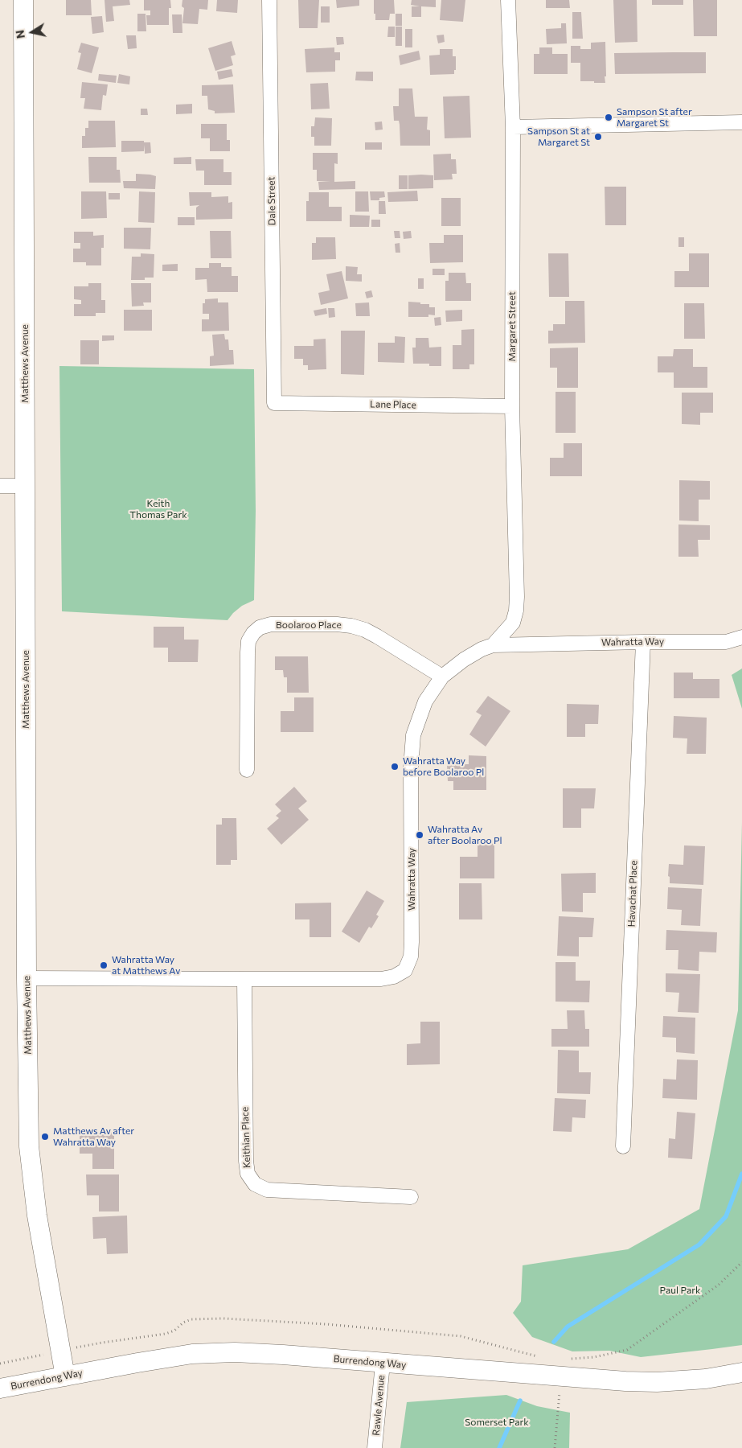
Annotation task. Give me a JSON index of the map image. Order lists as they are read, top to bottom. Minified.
{"streets":{"street":["Dale Street","Margaret Street","Matthews Avenue","Lane Place","Boolaroo Place","Wahratta Way","Havachat Place","Keithian Place","Burrendong Way","Rawle Avenue"]},"crossings":[["Dale Street","Lane Place"],["Margaret Street","Lane Place"],["Margaret Street","Wahratta Way"],["Matthews Avenue","Wahratta Way"],["Matthews Avenue","Burrendong Way"],["Boolaroo Place","Wahratta Way"],["Wahratta Way","Havachat Place"],["Wahratta Way","Keithian Place"],["Burrendong Way","Rawle Avenue"]],"parks":["Keith Thomas Park","Paul Park","Somerset Park"],"places":["Sampson St after Margaret St","Sampson St at Margaret St","Wahratta Way before Boolaroo Pl","Wahratta Av after Boolaroo Pl","Wahratta Way at Matthews Av","Matthews Av after Wahratta Way"],"north":"left"}
